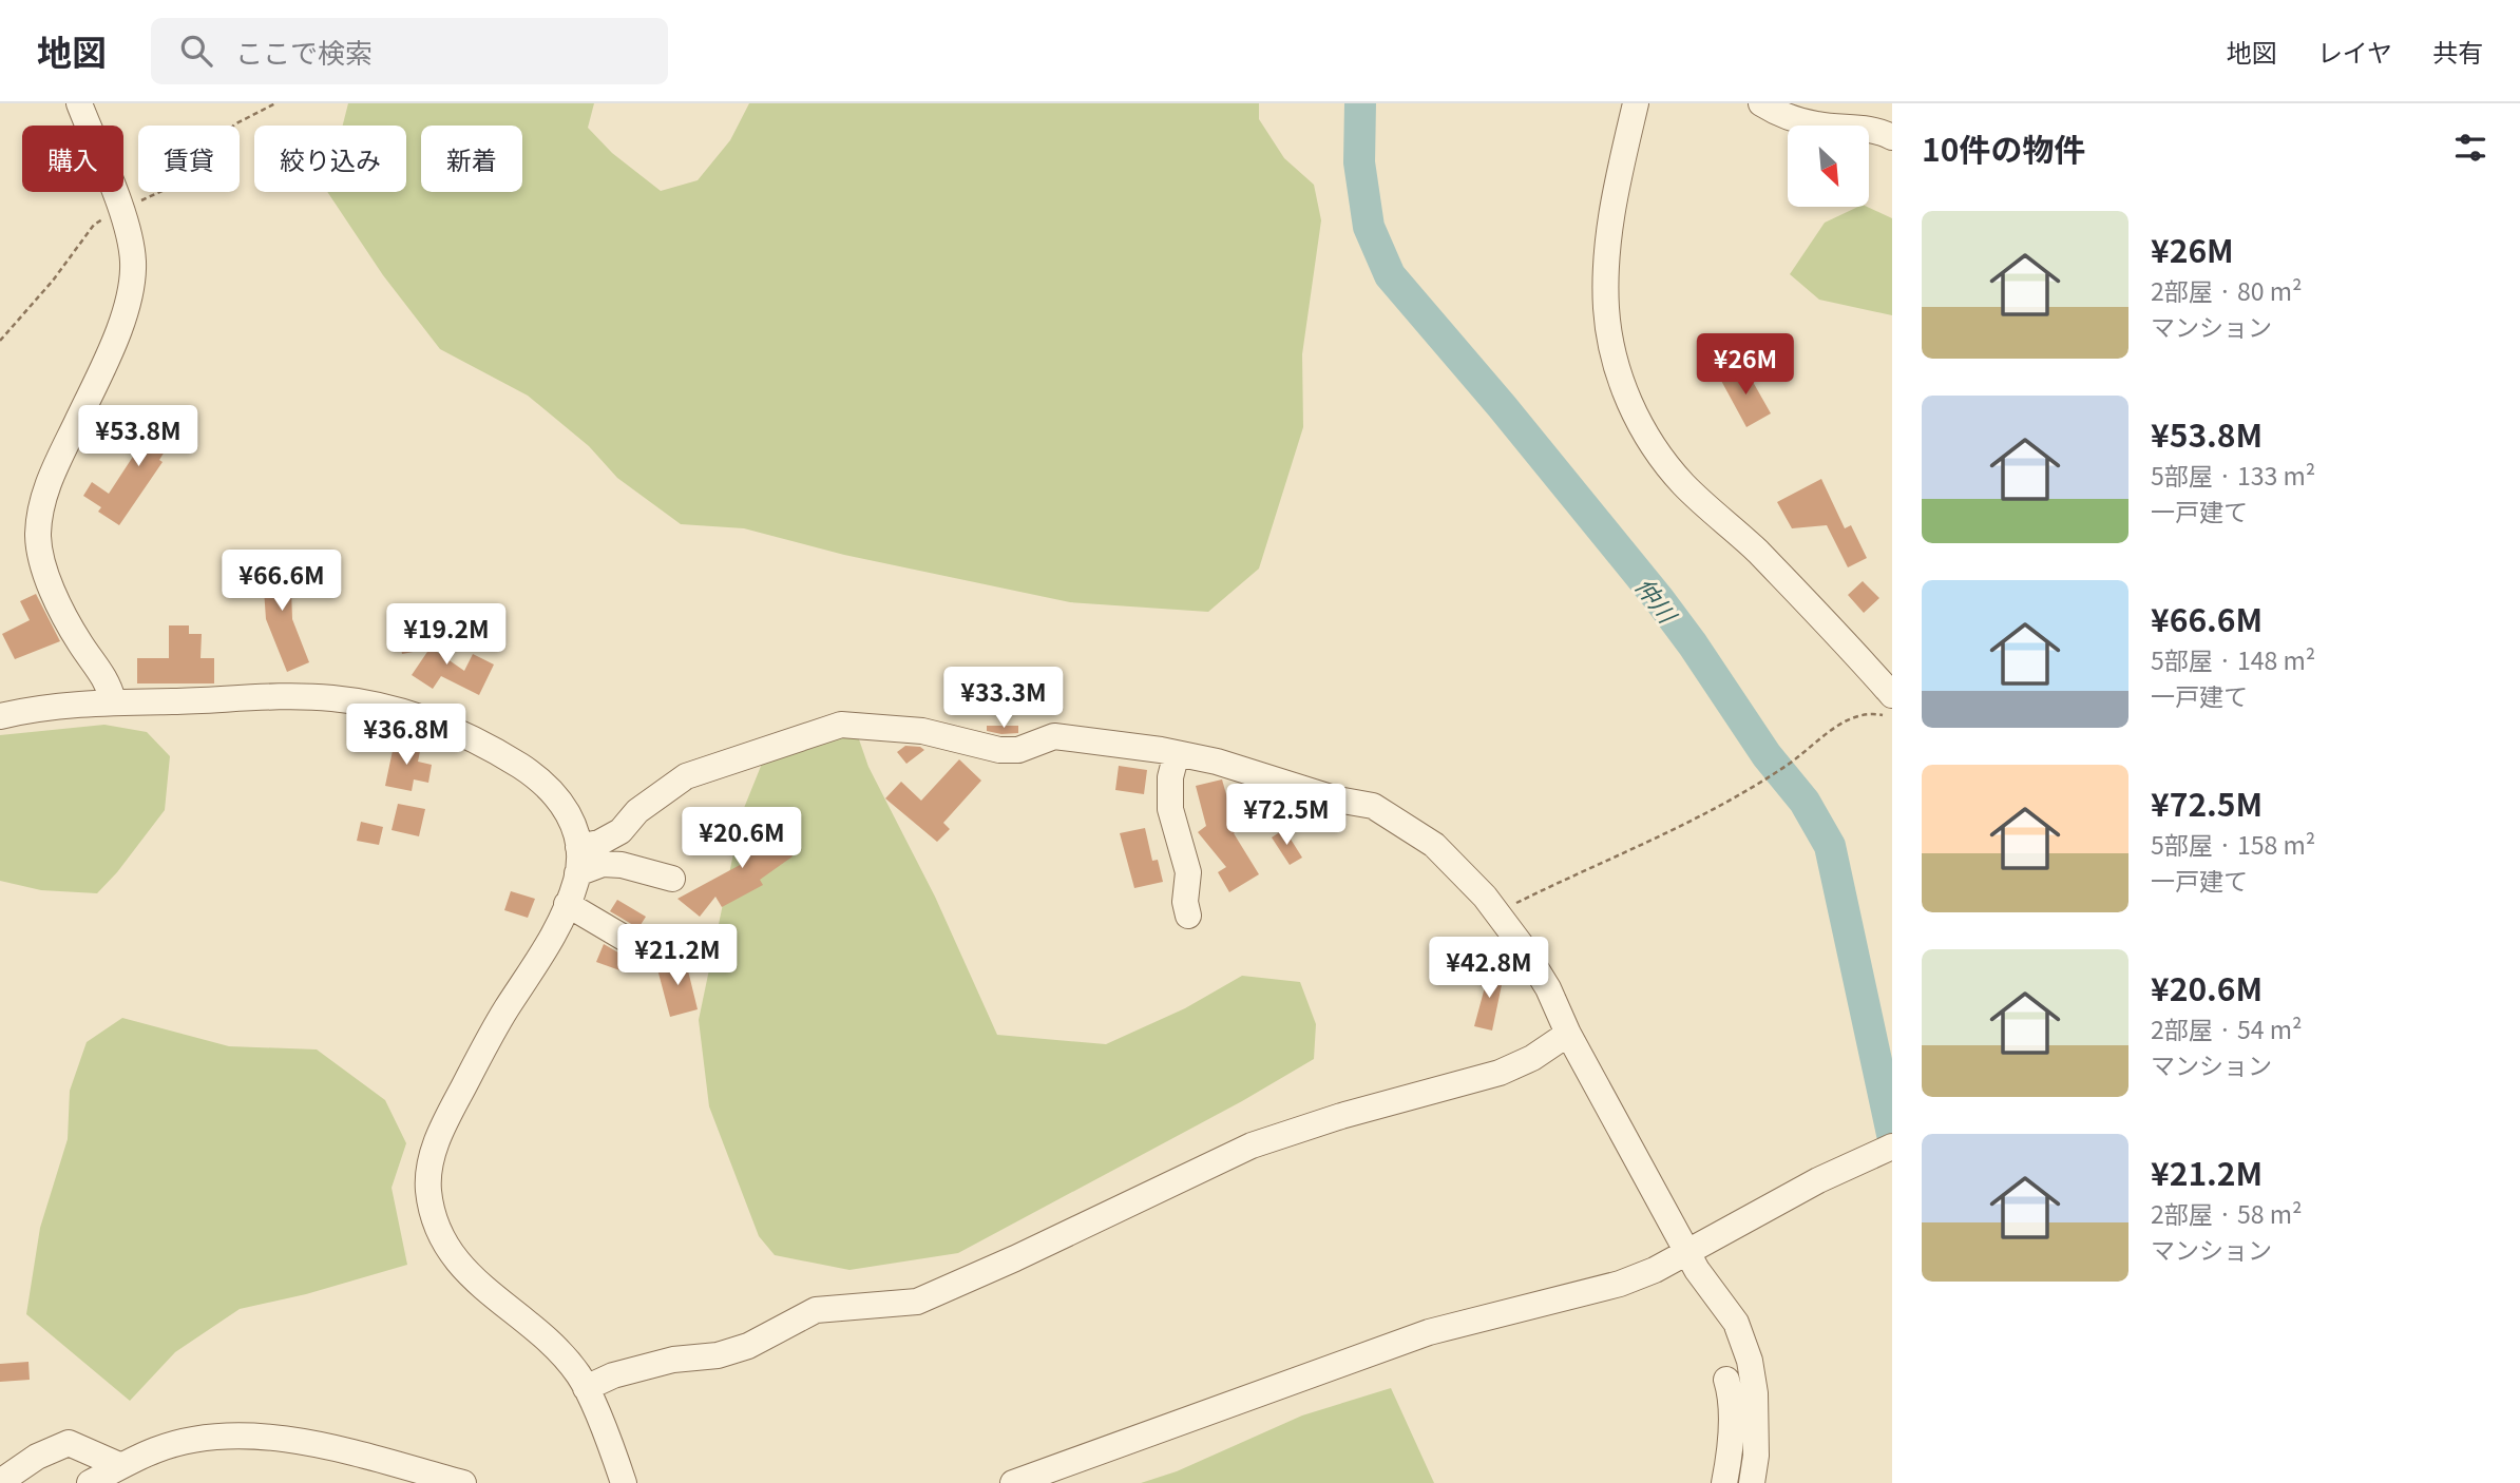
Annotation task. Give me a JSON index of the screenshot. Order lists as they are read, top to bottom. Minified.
{"water":["仲川"],"north":"bottom right","page":{"header":"地図","search":"ここで検索","nav":["地図","レイヤ","共有"],"heading":"10件の物件","chip":["購入","賃貸","絞り込み","新着"],"list":[{"name":"¥26M","note":"2部屋 · 80 m² · マンション"},{"name":"¥53.8M","note":"5部屋 · 133 m² · 一戸建て"},{"name":"¥66.6M","note":"5部屋 · 148 m² · 一戸建て"},{"name":"¥72.5M","note":"5部屋 · 158 m² · 一戸建て"},{"name":"¥20.6M","note":"2部屋 · 54 m² · マンション"},{"name":"¥21.2M","note":"2部屋 · 58 m² · マンション"}],"price":["¥26M","¥53.8M","¥66.6M","¥19.2M","¥33.3M","¥36.8M","¥72.5M","¥20.6M","¥21.2M","¥42.8M"]}}
